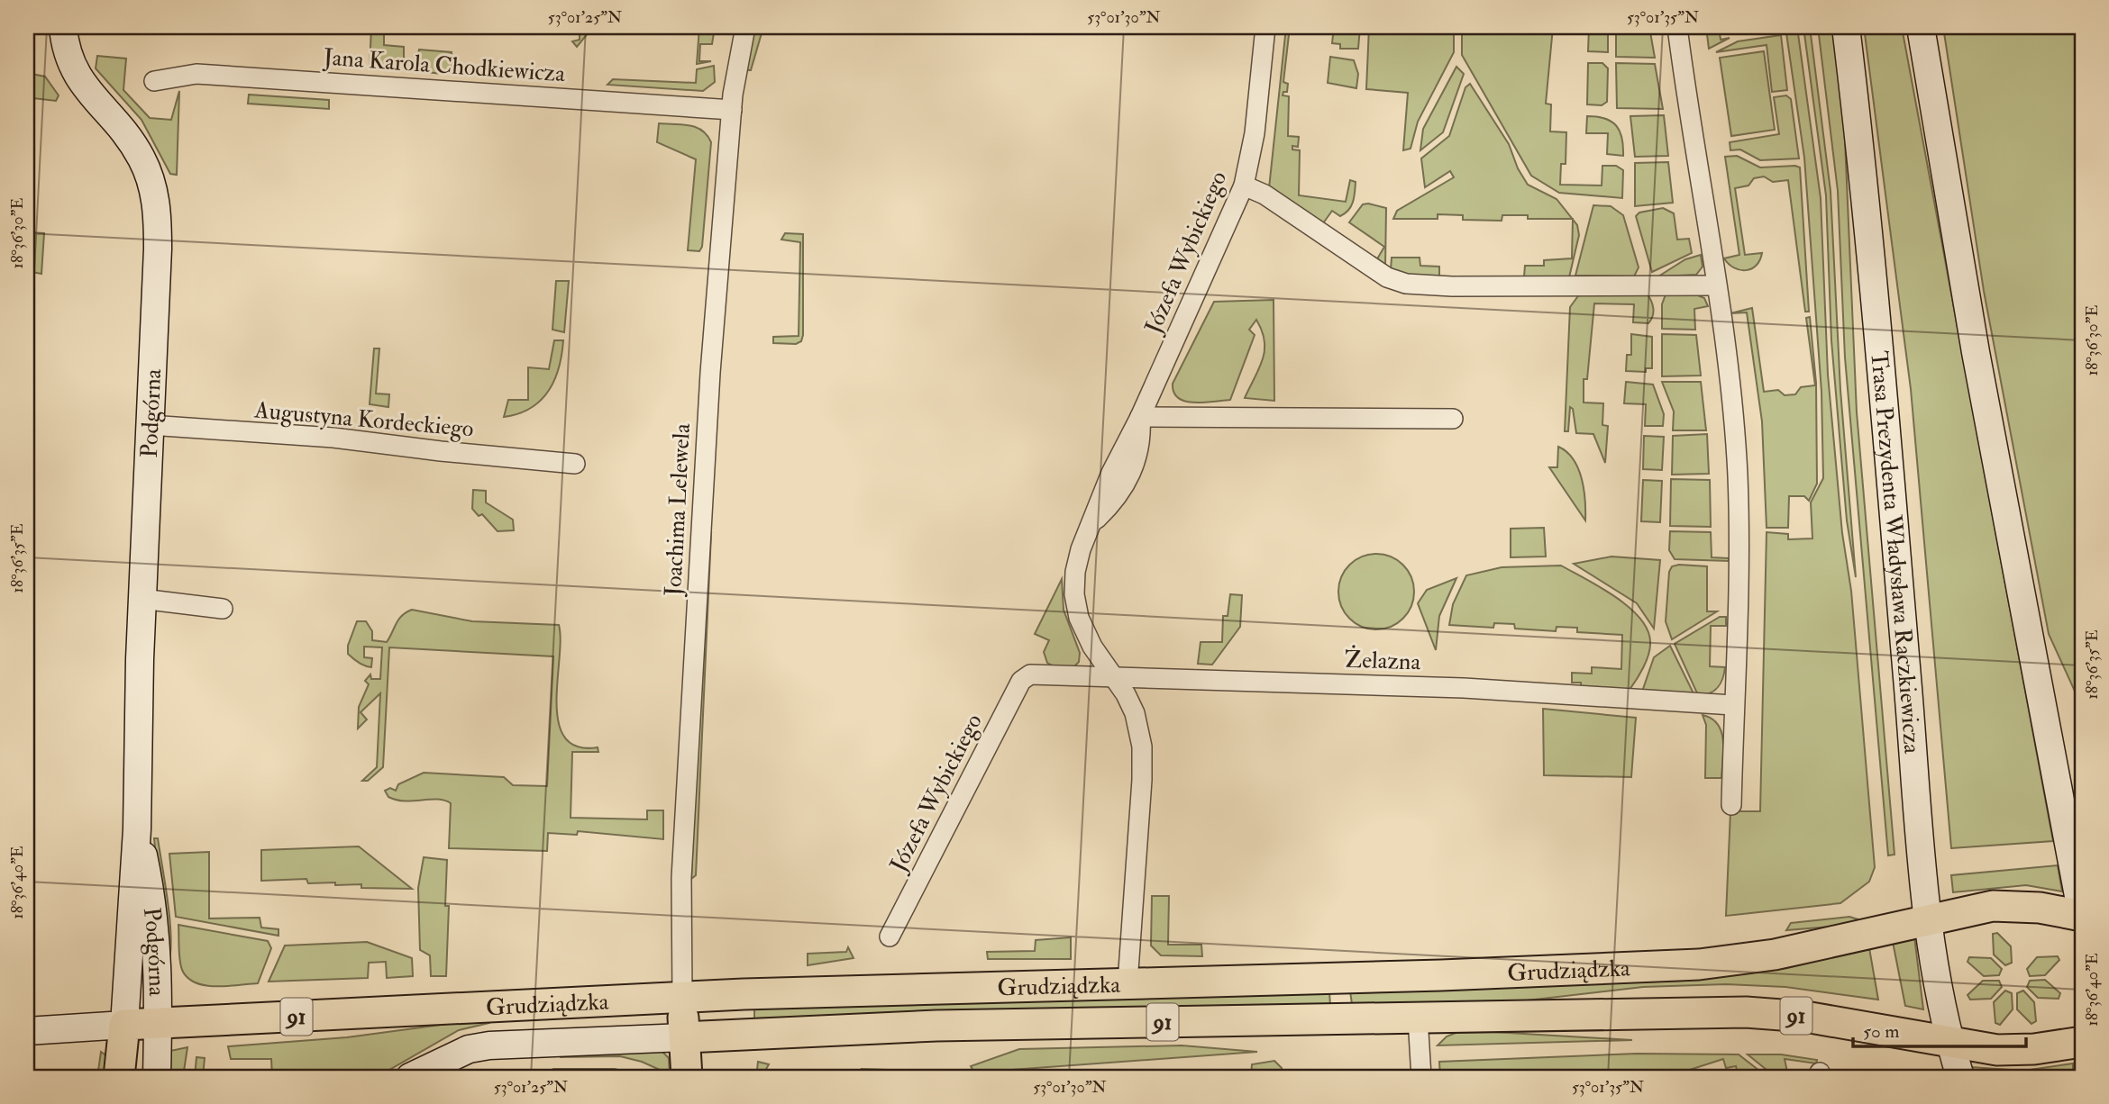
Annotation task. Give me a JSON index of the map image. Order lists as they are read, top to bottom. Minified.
{"streets":{"main road":["Podgórna","Trasa Prezydenta Władysława Raczkiewicza","Grudziądzka","91"],"street":["Jana Karola Chodkiewicza","Józefa Wybickiego","Augustyna Kordeckiego","Joachima Lelewela","Żelazna"]},"crossings":[["Jana Karola Chodkiewicza","Joachima Lelewela"],["Józefa Wybickiego","Żelazna"],["Józefa Wybickiego","Grudziądzka"],["Podgórna","Augustyna Kordeckiego"],["Podgórna","Grudziądzka"],["Joachima Lelewela","Grudziądzka"],["Trasa Prezydenta Władysława Raczkiewicza","Grudziądzka"]],"scale_bar":"50 m","coordinates":["53°01'25\"N","53°01'30\"N","53°01'35\"N","18°36'30\"E","18°36'35\"E","18°36'40\"E"]}
